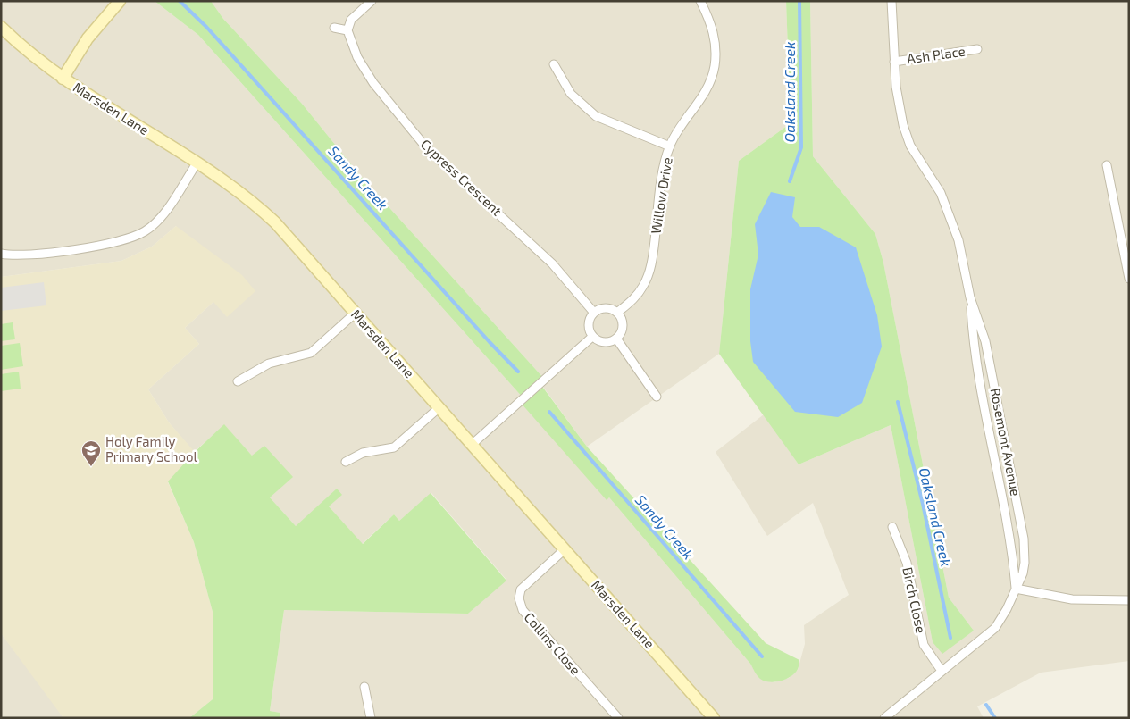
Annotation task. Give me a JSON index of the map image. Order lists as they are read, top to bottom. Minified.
{"streets":{"main road":["Marsden Lane"],"street":["Ash Place","Cypress Crescent","Willow Drive","Rosemont Avenue","Birch Close","Collins Close"]},"crossings":[["Ash Place","Rosemont Avenue"],["Marsden Lane","Collins Close"],["Cypress Crescent","Willow Drive"],["Rosemont Avenue","Birch Close"]],"water":["Oaksland Creek","Sandy Creek"],"places":{"school or university":["Holy Family Primary School"]}}
